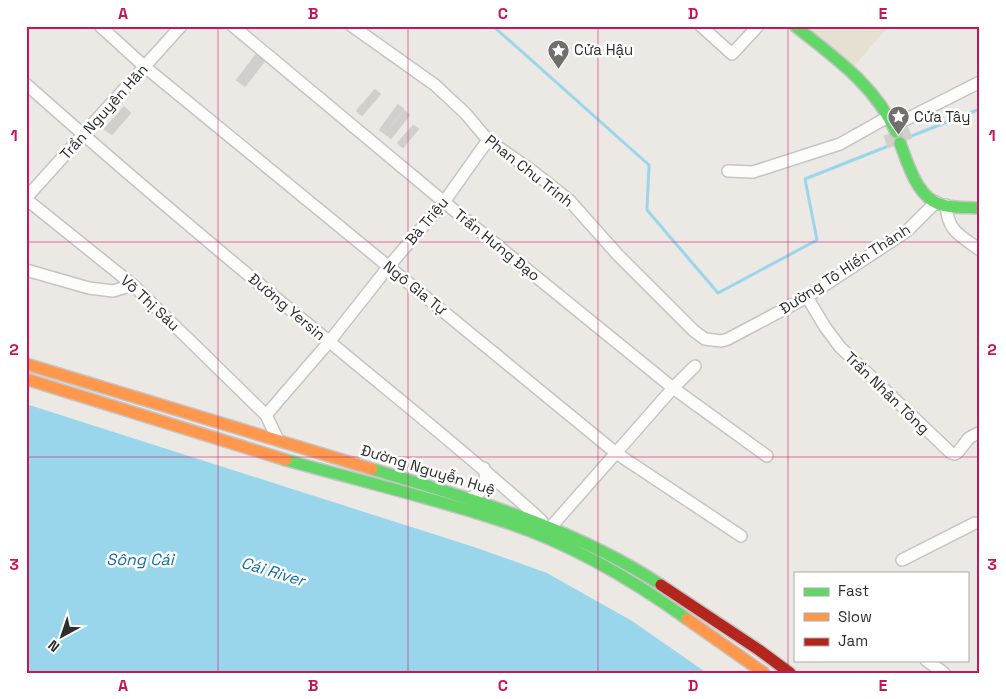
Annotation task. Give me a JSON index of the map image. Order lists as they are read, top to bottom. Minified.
{"streets":{"main road":["Đường Nguyễn Huệ"],"street":["Trần Nguyên Hãn","Phan Chu Trinh","Bà Triệu","Trần Hưng Đạo","Đường Tô Hiến Thành","Ngô Gia Tự","Võ Thị Sáu","Đường Yersin","Trần Nhân Tông"]},"crossings":[["Trần Nguyên Hãn","Ngô Gia Tự"],["Trần Nguyên Hãn","Võ Thị Sáu"],["Trần Nguyên Hãn","Đường Yersin"],["Phan Chu Trinh","Bà Triệu"],["Phan Chu Trinh","Đường Tô Hiến Thành"],["Bà Triệu","Trần Hưng Đạo"],["Bà Triệu","Ngô Gia Tự"],["Bà Triệu","Võ Thị Sáu"],["Bà Triệu","Đường Yersin"],["Đường Tô Hiến Thành","Trần Nhân Tông"],["Đường Yersin","Đường Nguyễn Huệ"]],"water":["Sông Cái","Cái River"],"places":{"place":["Cửa Hậu","Cửa Tây"]},"legend":["Fast","Slow","Jam"],"north":"bottom left","grid":{"columns":["A","B","C","D","E"],"rows":["1","2","3"]}}
